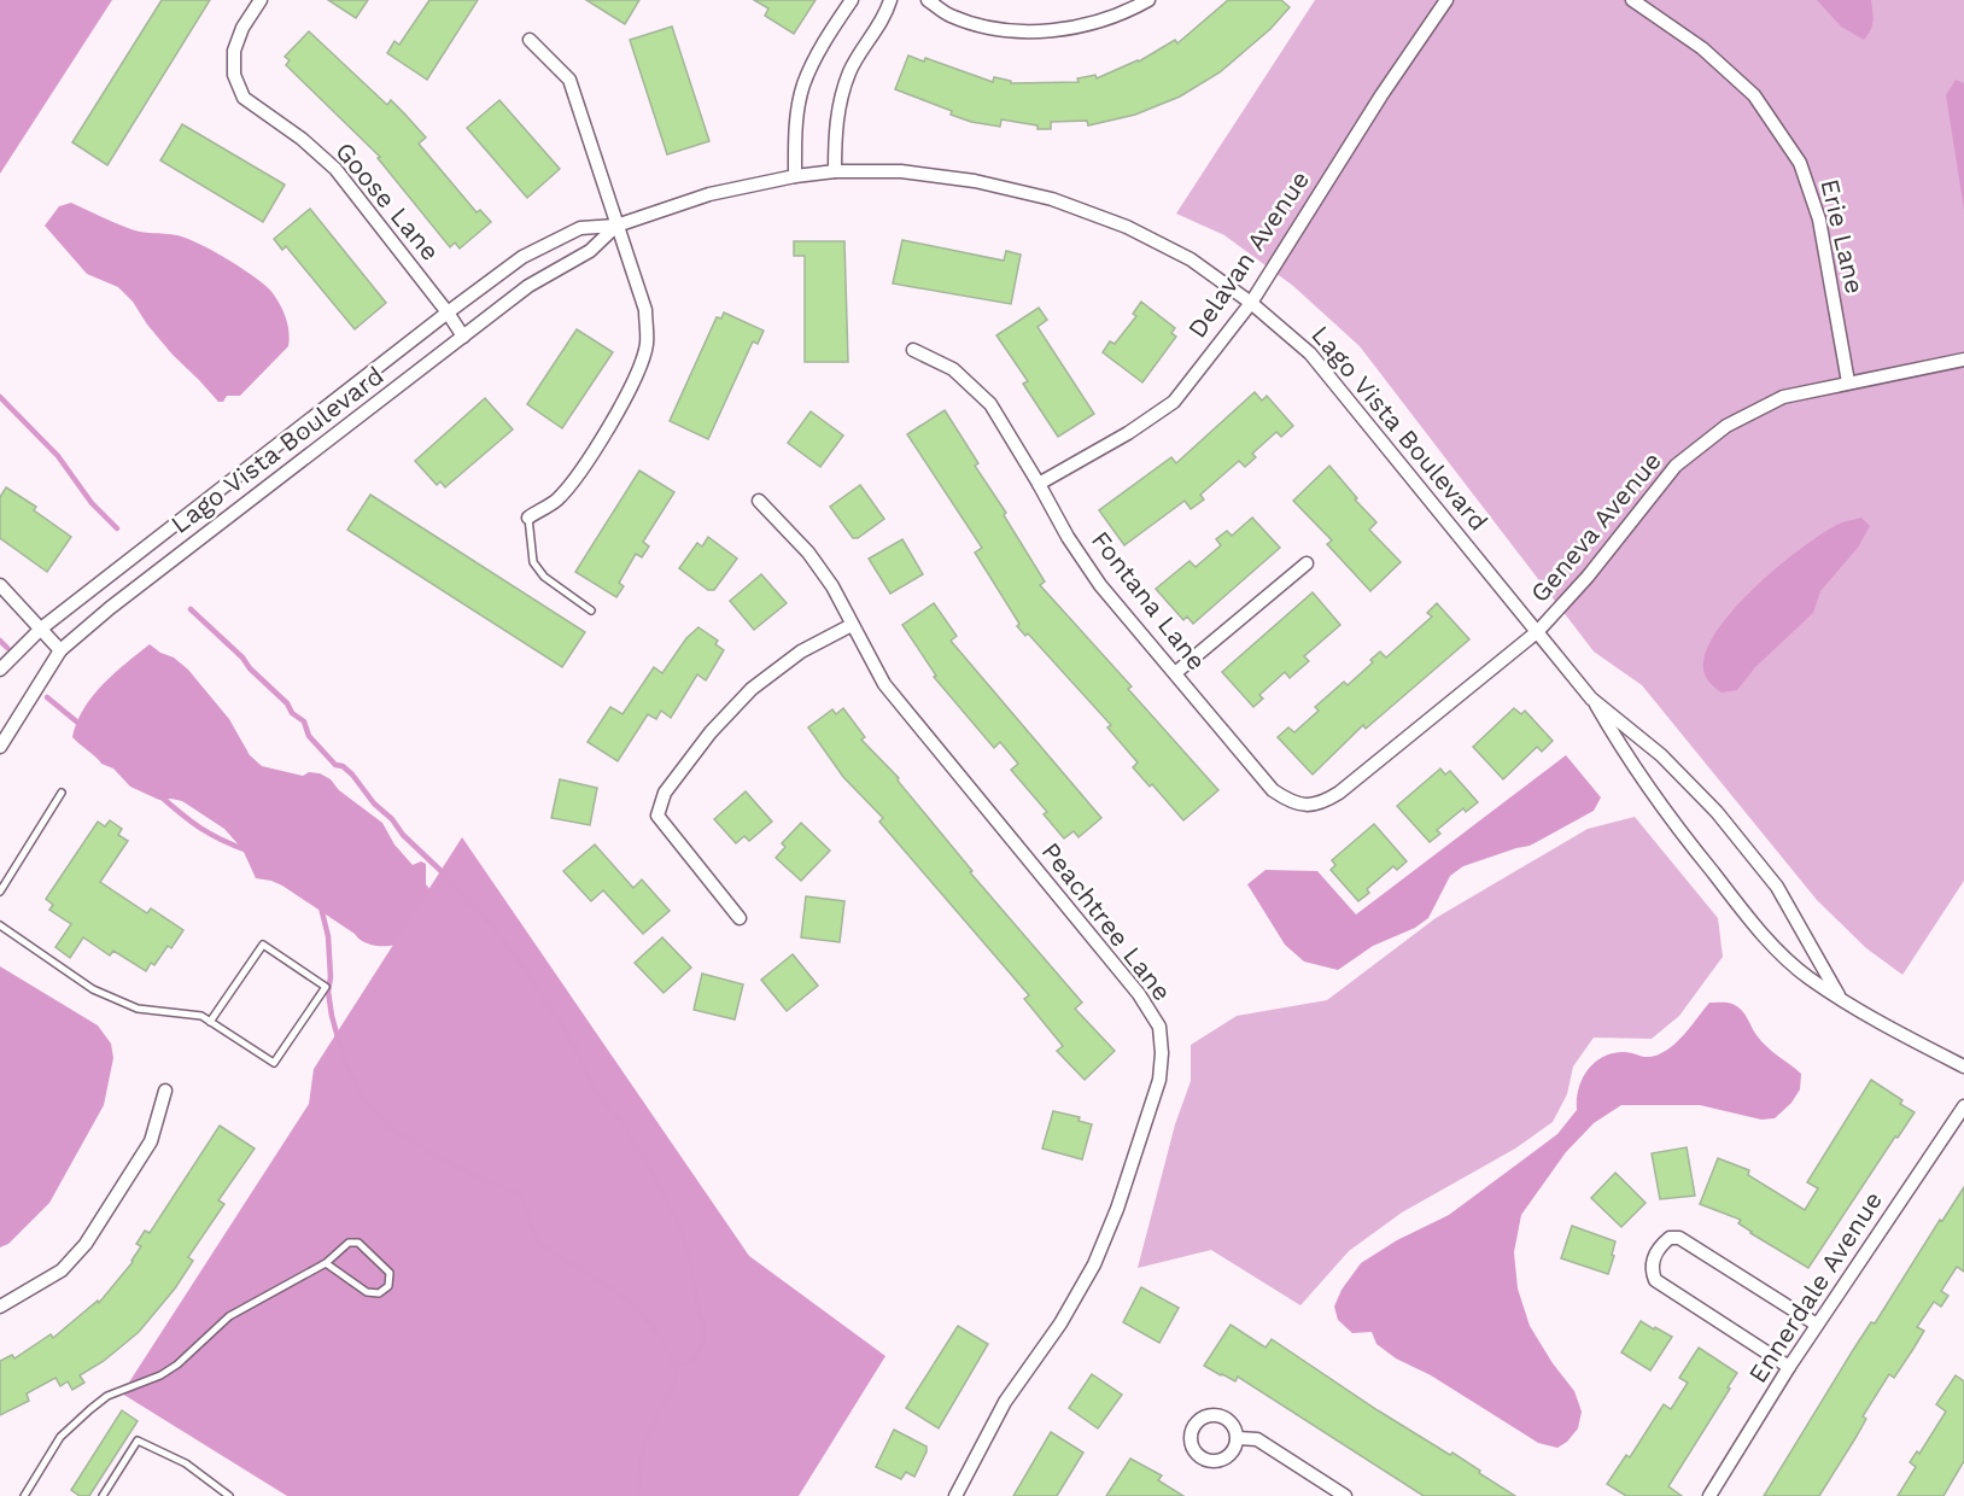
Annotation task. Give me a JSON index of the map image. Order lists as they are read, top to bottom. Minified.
{"streets":{"street":["Goose Lane","Erie Lane","Delavan Avenue","Lago Vista Boulevard","Geneva Avenue","Fontana Lane","Peachtree Lane","Ennerdale Avenue"]},"crossings":[["Goose Lane","Lago Vista Boulevard"],["Erie Lane","Geneva Avenue"],["Delavan Avenue","Lago Vista Boulevard"],["Delavan Avenue","Fontana Lane"],["Lago Vista Boulevard","Geneva Avenue"],["Geneva Avenue","Fontana Lane"]]}
